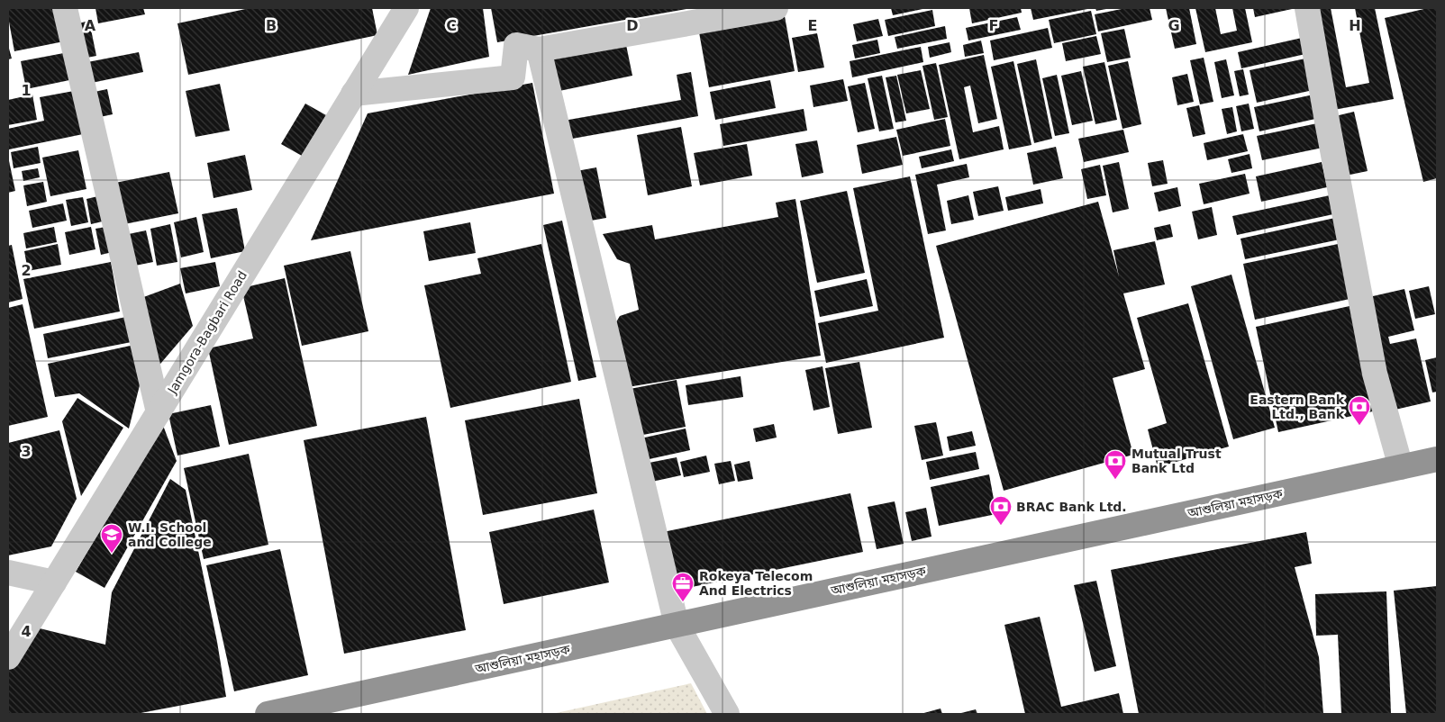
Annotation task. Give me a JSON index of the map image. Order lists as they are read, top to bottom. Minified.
{"streets":{"highway":["আশুলিয়া মহাসড়ক"],"street":["Jamgora-Bagbari Road"]},"places":{"bank":["Eastern Bank Ltd., Bank","Mutual Trust Bank Ltd","BRAC Bank Ltd."],"school or university":["W.I. School and College"],"office":["Rokeya Telecom And Electrics"]},"grid":{"columns":["A","B","C","D","E","F","G","H"],"rows":["1","2","3","4"]}}
